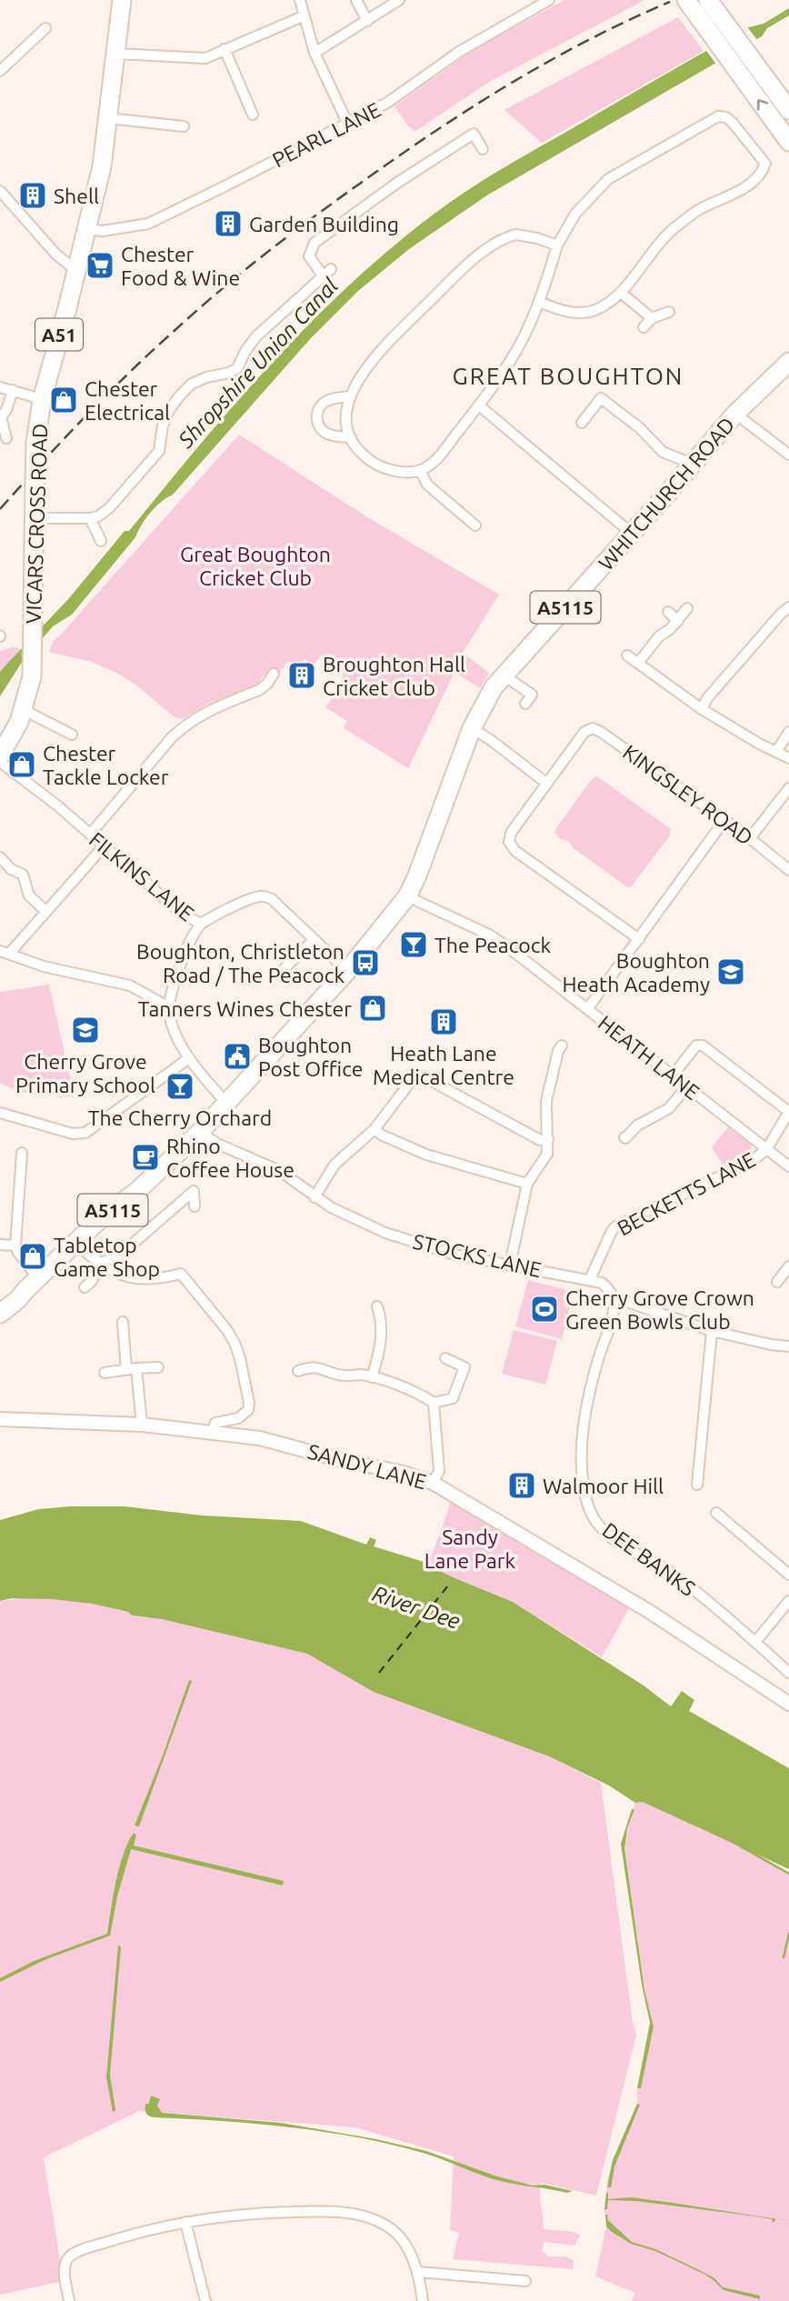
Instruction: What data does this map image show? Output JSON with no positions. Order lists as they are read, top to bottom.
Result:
{
  "streets": {
    "highway": [
      "A51",
      "WHITCHURCH ROAD",
      "VICARS CROSS ROAD",
      "A5115"
    ],
    "main road": ["SANDY LANE"],
    "street": [
      "PEARL LANE",
      "KINGSLEY ROAD",
      "FILKINS LANE",
      "HEATH LANE",
      "BECKETTS LANE",
      "STOCKS LANE",
      "DEE BANKS"
    ]
  },
  "crossings": [
    ["PEARL LANE", "VICARS CROSS ROAD"],
    ["A51", "VICARS CROSS ROAD"],
    ["WHITCHURCH ROAD", "A5115"],
    ["WHITCHURCH ROAD", "HEATH LANE"],
    ["A5115", "FILKINS LANE"],
    ["A5115", "HEATH LANE"],
    ["A5115", "STOCKS LANE"],
    ["HEATH LANE", "BECKETTS LANE"],
    ["BECKETTS LANE", "STOCKS LANE"]
  ],
  "districts": ["GREAT BOUGHTON"],
  "water": ["Shropshire Union Canal", "River Dee"],
  "parks": ["Great Boughton Cricket Club", "Sandy Lane Park"],
  "places": {
    "building": [
      "Shell",
      "Garden Building",
      "Broughton Hall Cricket Club",
      "Heath Lane Medical Centre",
      "Walmoor Hill"
    ],
    "supermarket": ["Chester Food & Wine"],
    "shop": [
      "Chester Electrical",
      "Chester Tackle Locker",
      "Tanners Wines Chester",
      "Tabletop Game Shop"
    ],
    "bar": ["The Peacock", "The Cherry Orchard"],
    "bus stop": ["Boughton, Christleton Road / The Peacock"],
    "school or university": ["Boughton Heath Academy", "Cherry Grove Primary School"],
    "public building": ["Boughton Post Office"],
    "cafe": ["Rhino Coffee House"],
    "sports": ["Cherry Grove Crown Green Bowls Club"]
  }
}
